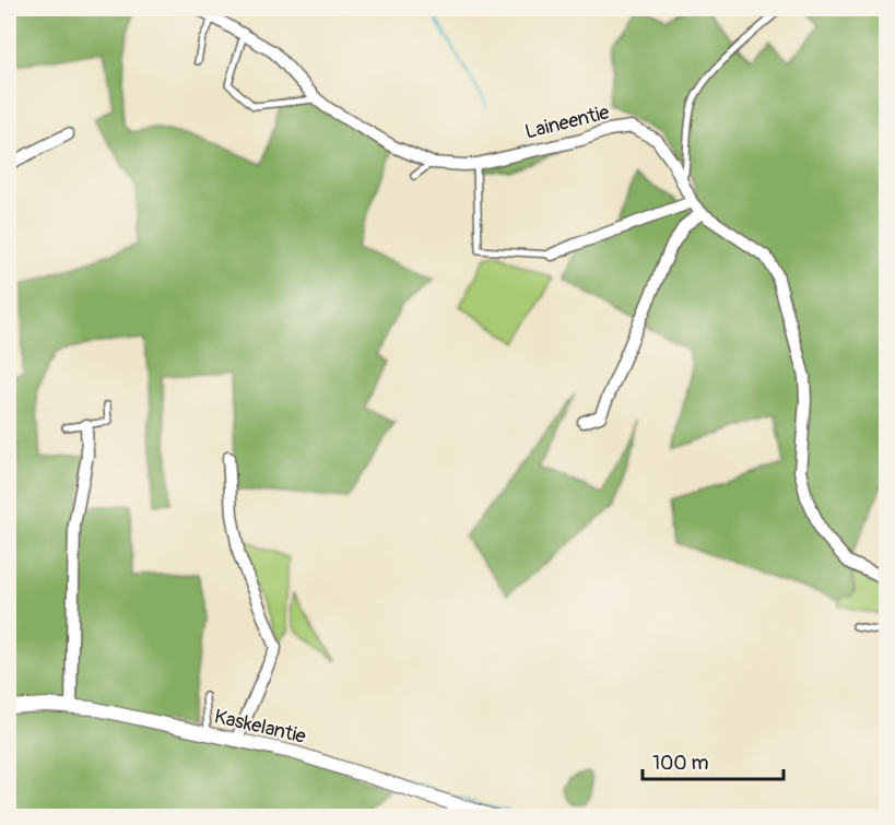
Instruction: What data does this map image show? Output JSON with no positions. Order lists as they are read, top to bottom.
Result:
{
  "streets": {
    "street": ["Laineentie", "Kaskelantie"]
  },
  "scale_bar": "100 m"
}
